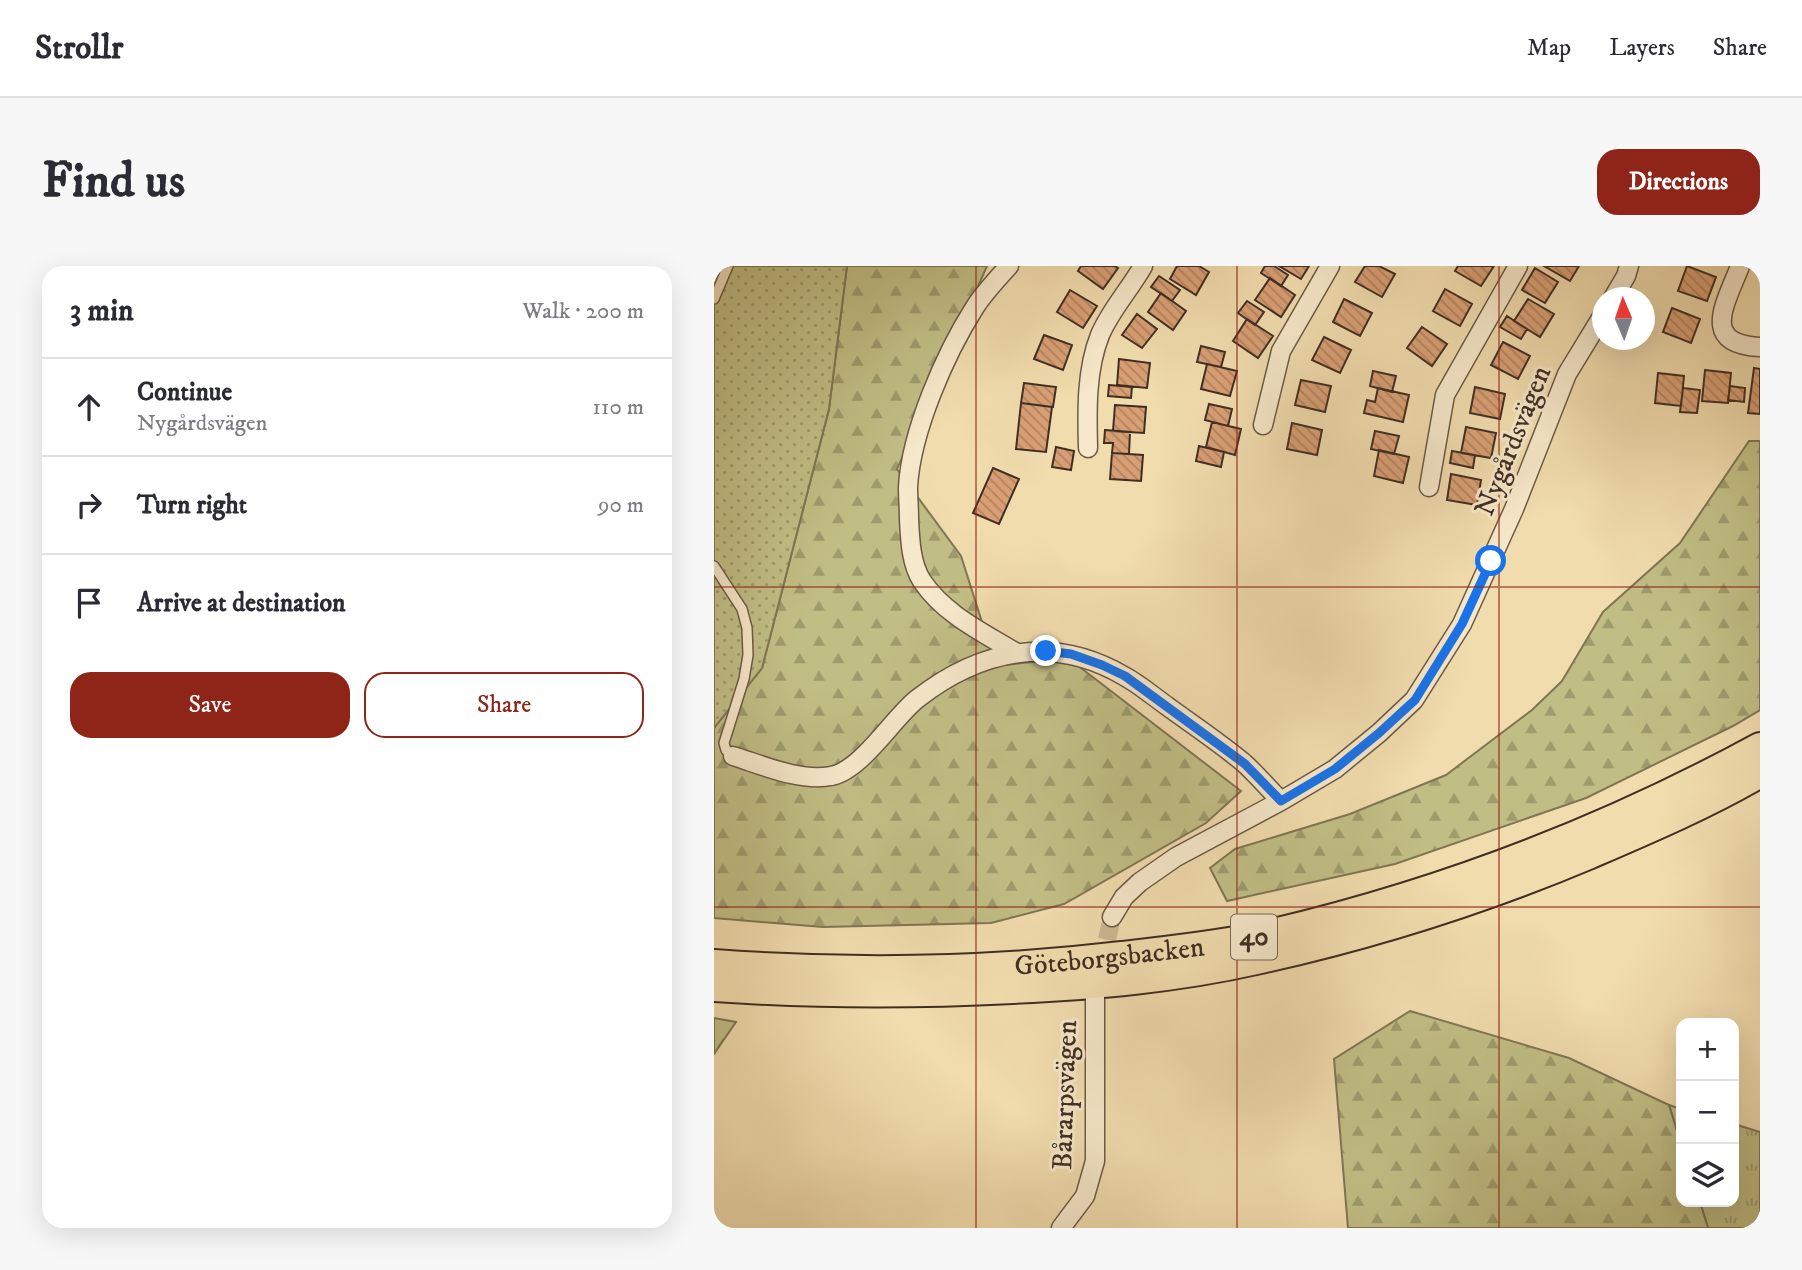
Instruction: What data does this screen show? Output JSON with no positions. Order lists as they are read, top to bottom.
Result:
{
  "streets": {
    "highway": ["40", "Göteborgsbacken"],
    "street": ["Nygårdsvägen", "Bårarpsvägen"]
  },
  "north": "top",
  "page": {
    "header": "Strollr",
    "nav": ["Map", "Layers", "Share"],
    "buttons": [
      "Directions",
      ["Save", "Share"]
    ],
    "title": "Find us",
    "heading": ["3 min", "Walk · 200 m"],
    "list": [
      ["Continue", "Nygårdsvägen", "110 m"],
      ["Turn right", "90 m"],
      "Arrive at destination"
    ],
    "map_buttons": ["+", "−"]
  }
}
